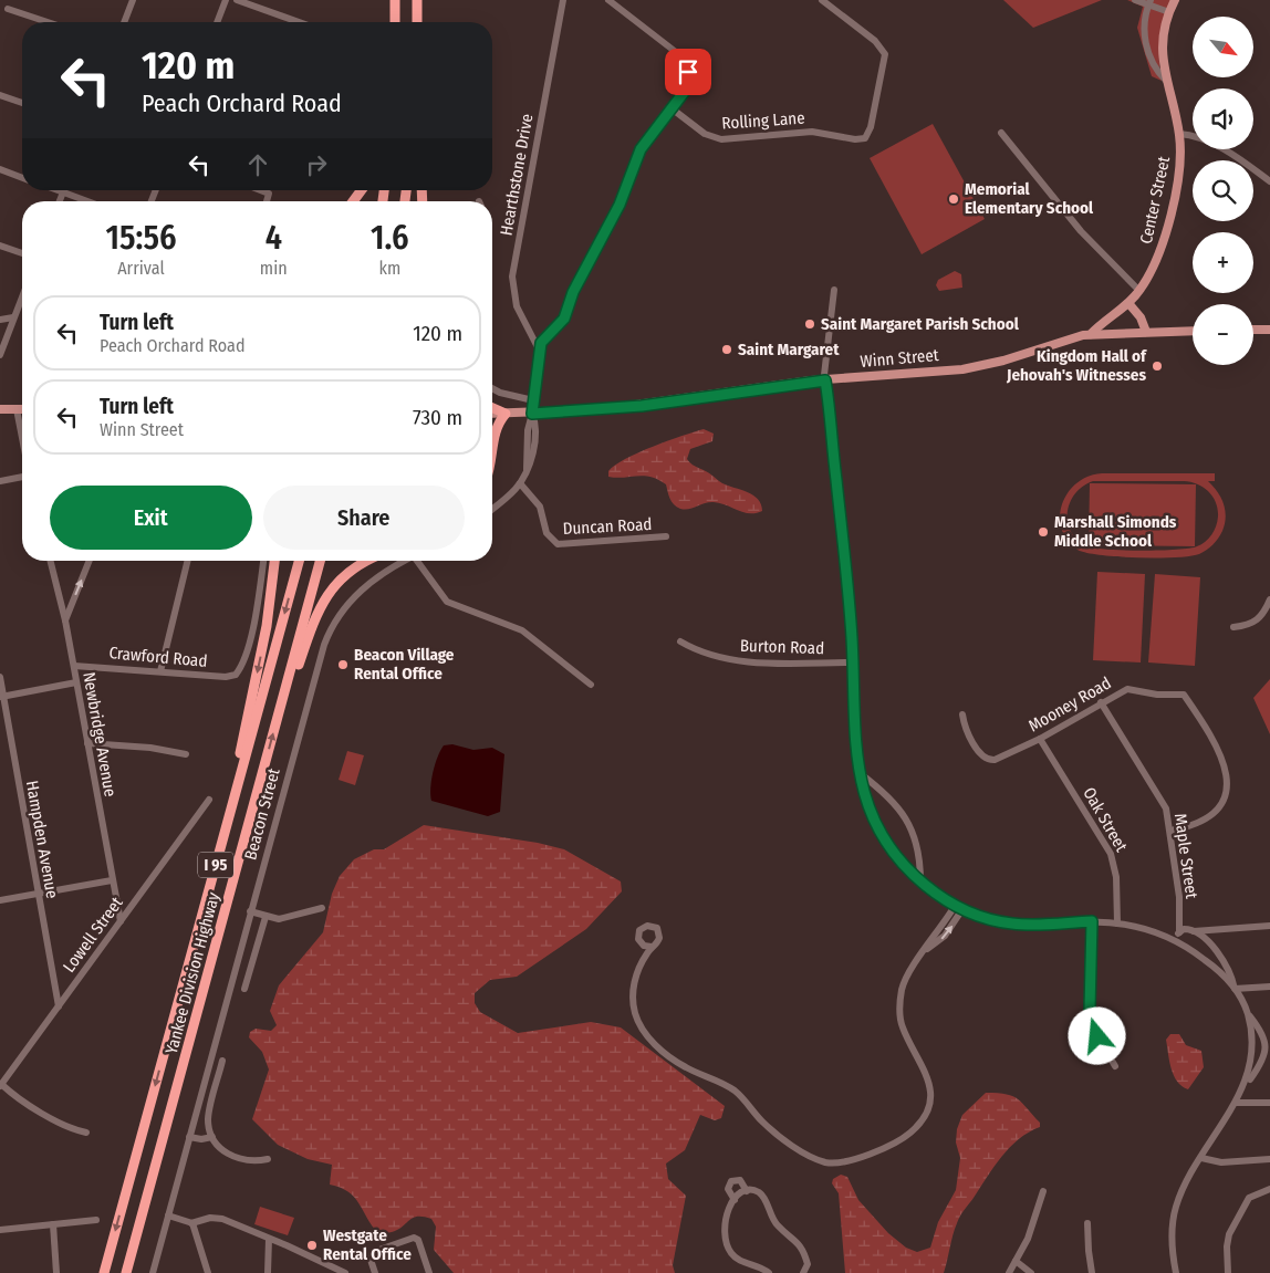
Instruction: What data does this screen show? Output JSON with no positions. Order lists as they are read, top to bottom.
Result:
{
  "streets": {
    "highway": ["I 95", "Yankee Division Highway"],
    "main road": ["Center Street", "Winn Street"],
    "street": [
      "Rolling Lane",
      "Hearthstone Drive",
      "Duncan Road",
      "Burton Road",
      "Crawford Road",
      "Mooney Road",
      "Newbridge Avenue",
      "Beacon Street",
      "Oak Street",
      "Hampden Avenue",
      "Maple Street",
      "Lowell Street"
    ]
  },
  "crossings": [
    ["Center Street", "Winn Street"],
    ["Crawford Road", "Newbridge Avenue"],
    ["Mooney Road", "Oak Street"],
    ["Mooney Road", "Maple Street"],
    ["Newbridge Avenue", "Lowell Street"],
    ["Hampden Avenue", "Lowell Street"]
  ],
  "places": [
    "Memorial Elementary School",
    "Saint Margaret Parish School",
    "Saint Margaret",
    "Kingdom Hall of Jehovah's Witnesses",
    "Marshall Simonds Middle School",
    "Beacon Village Rental Office",
    "Westgate Rental Office"
  ],
  "north": "bottom right",
  "page": {
    "map_buttons": ["+", "−"],
    "turn": ["120 m", "Peach Orchard Road"],
    "eta": [
      "15:56",
      "Arrival",
      "4",
      "min",
      "1.6",
      "km"
    ],
    "list": [
      {
        "name": "Turn left",
        "note": "Peach Orchard Road",
        "value": "120 m"
      },
      {
        "name": "Turn left",
        "note": "Winn Street",
        "value": "730 m"
      }
    ],
    "buttons": ["Exit", "Share"]
  }
}
